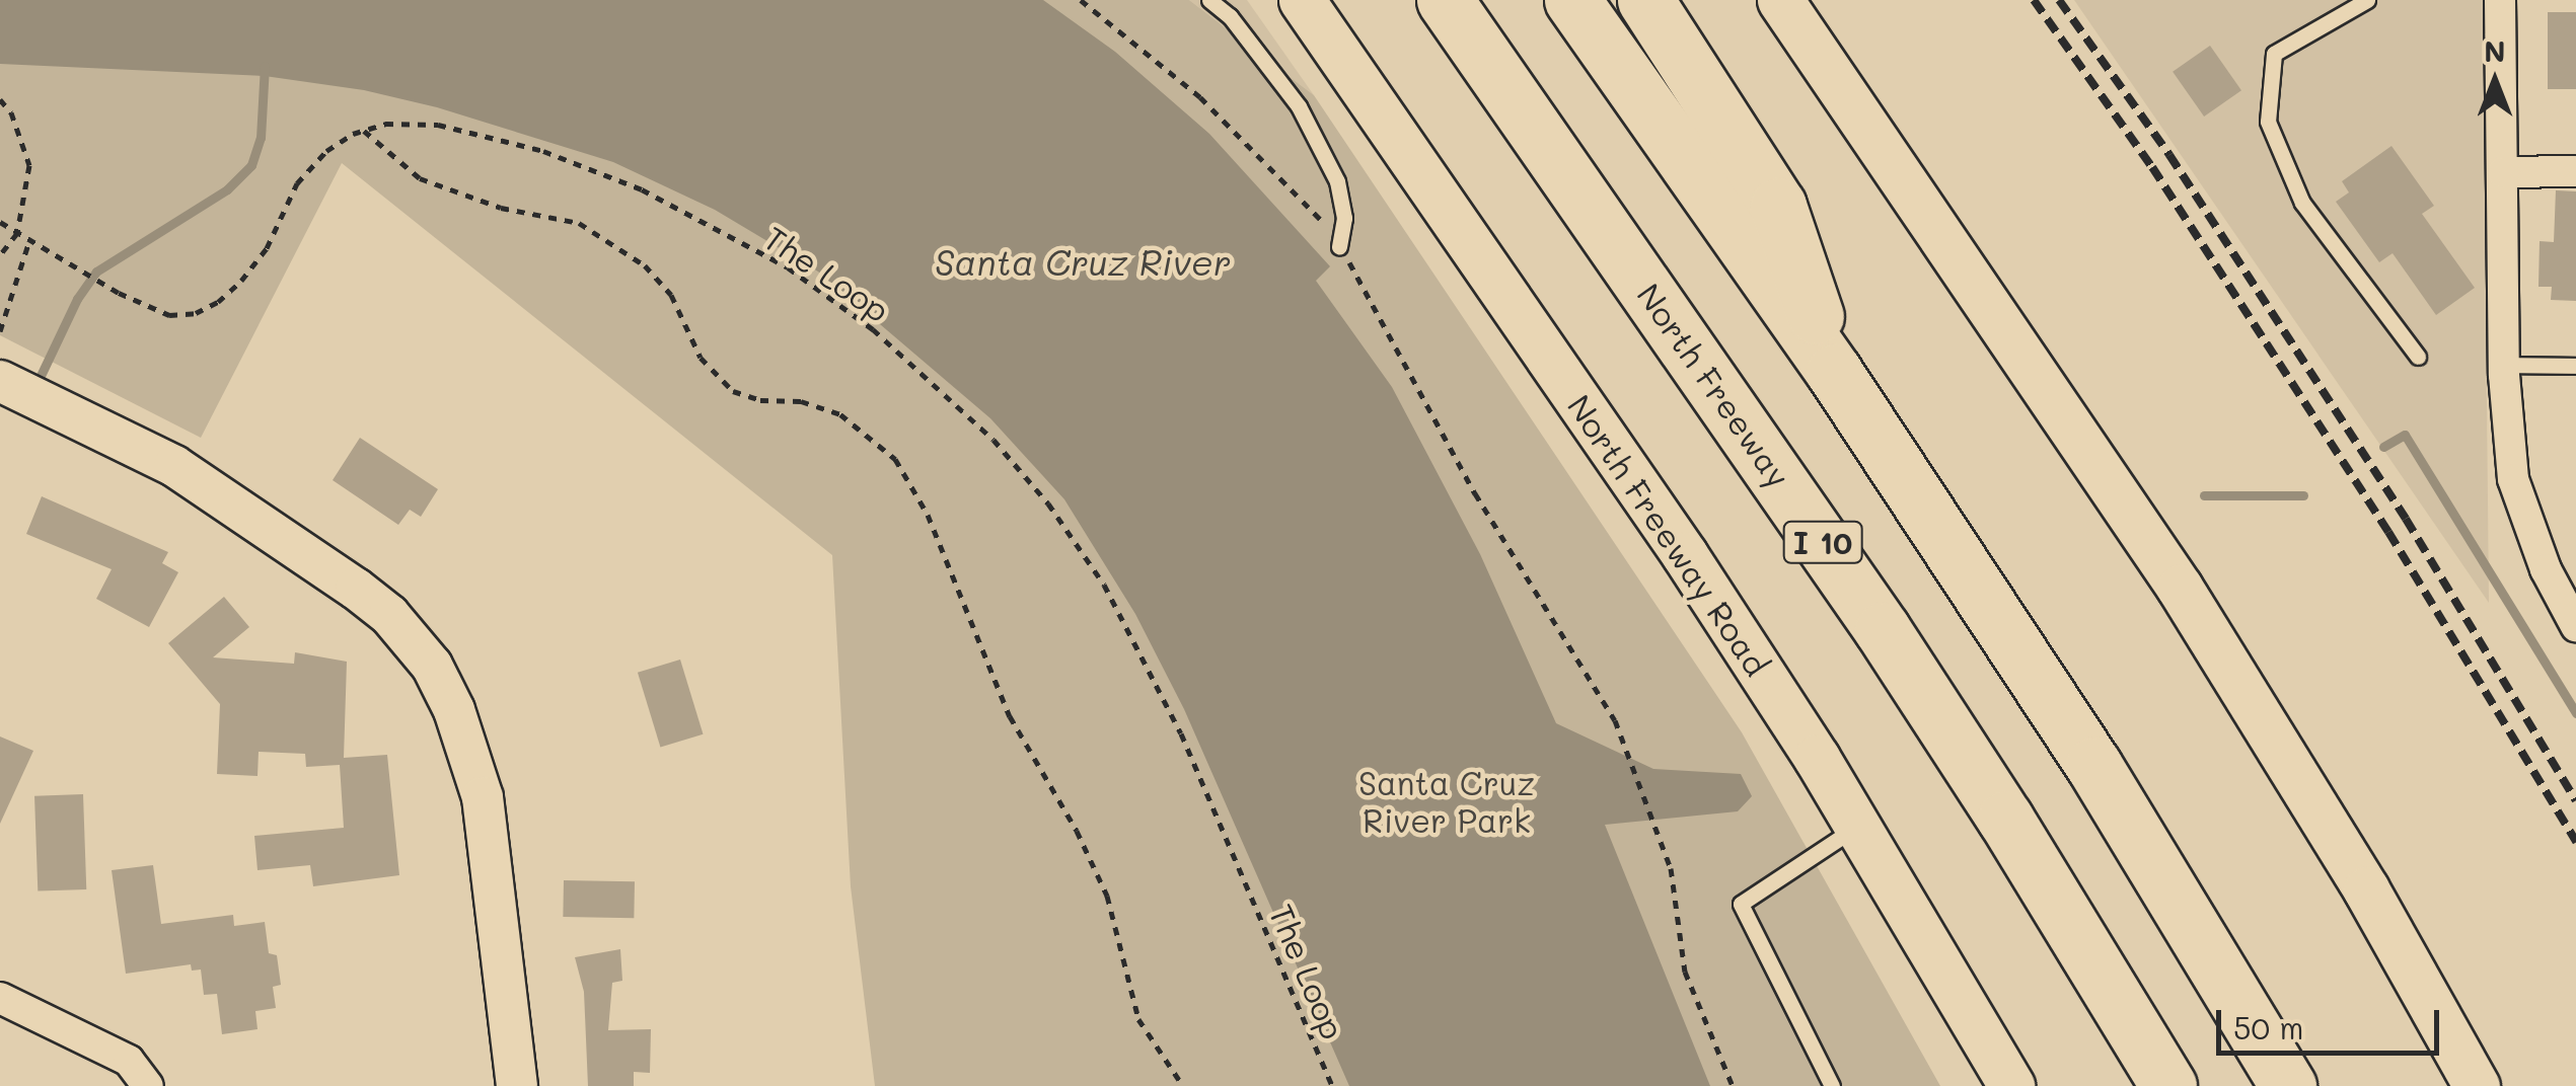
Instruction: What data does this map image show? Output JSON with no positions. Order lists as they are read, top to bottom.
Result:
{
  "streets": {
    "highway": ["North Freeway", "I 10"],
    "main road": ["North Freeway Road"],
    "path": ["The Loop"]
  },
  "water": ["Santa Cruz River"],
  "parks": ["Santa Cruz River Park"],
  "scale_bar": "50 m",
  "north": "top"
}
